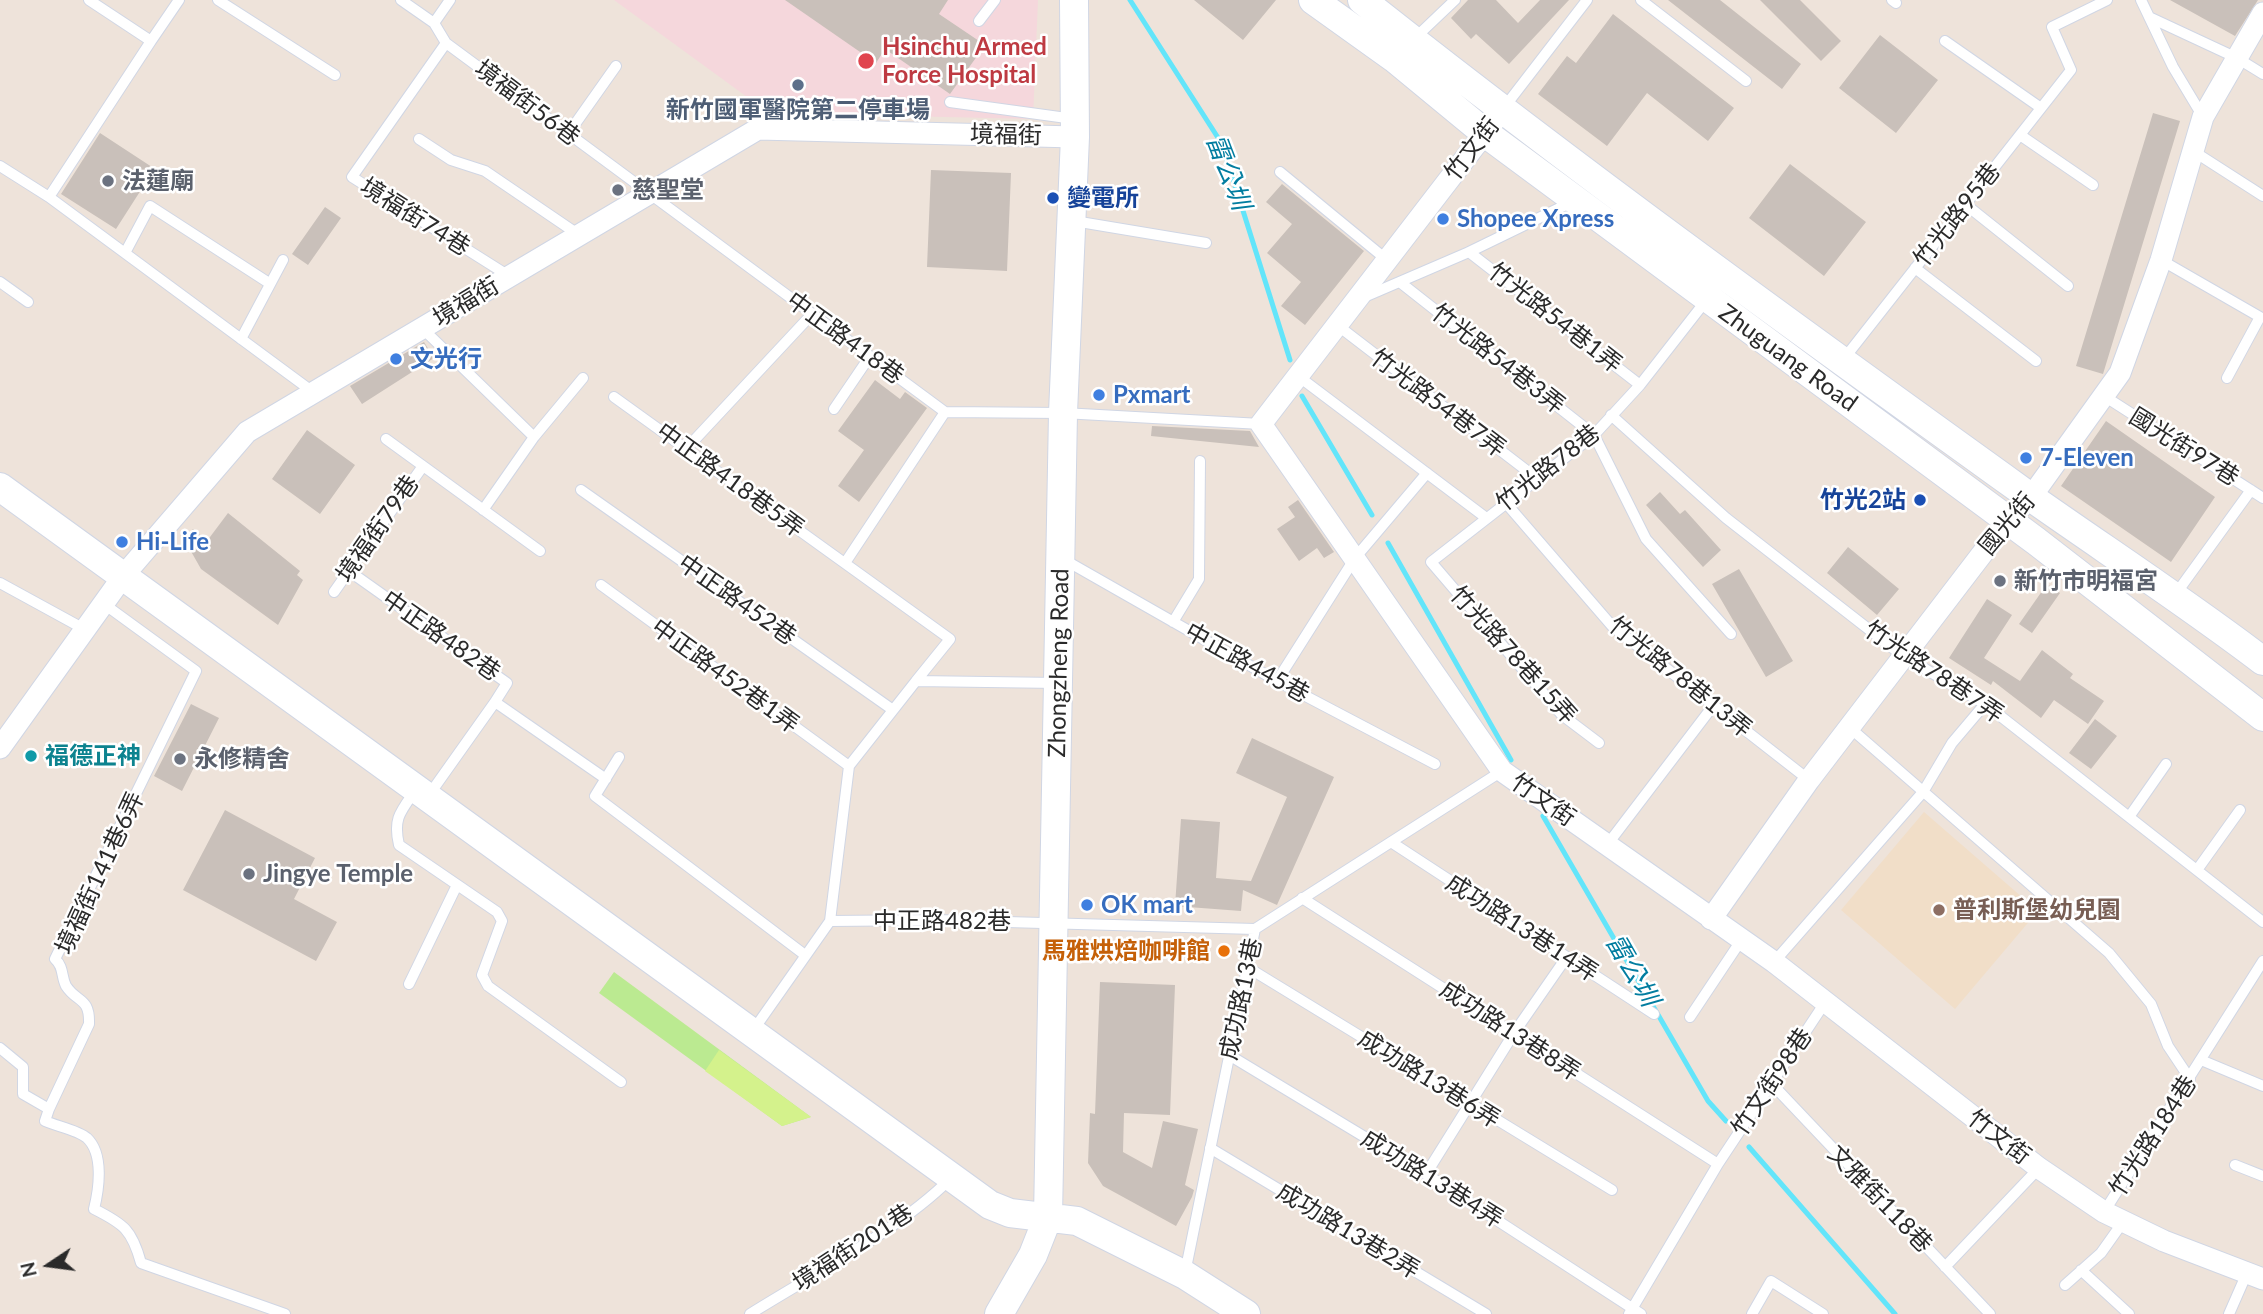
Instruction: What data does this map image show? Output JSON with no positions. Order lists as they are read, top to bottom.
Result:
{
  "streets": {
    "street": [
      "境福街",
      "竹文街",
      "Zhuguang Road",
      "國光街",
      "Zhongzheng Road"
    ],
    "lane": [
      "境福街56巷",
      "竹光路95巷",
      "境福街74巷",
      "竹光路54巷1弄",
      "中正路418巷",
      "竹光路54巷3弄",
      "竹光路54巷7弄",
      "國光街97巷",
      "竹光路78巷",
      "中正路418巷5弄",
      "境福街79巷",
      "中正路452巷",
      "中正路482巷",
      "竹光路78巷15弄",
      "中正路445巷",
      "竹光路78巷7弄",
      "中正路452巷1弄",
      "竹光路78巷13弄",
      "境福街141巷6弄",
      "成功路13巷14弄",
      "成功路13巷",
      "成功路13巷8弄",
      "成功路13巷6弄",
      "竹文街98巷",
      "竹光路184巷",
      "成功路13巷4弄",
      "文雅街118巷",
      "成功路13巷2弄",
      "境福街201巷"
    ]
  },
  "crossings": [
    ["境福街56巷", "境福街"],
    ["境福街56巷", "境福街74巷"],
    ["境福街56巷", "中正路418巷"],
    ["境福街", "境福街74巷"],
    ["境福街", "中正路418巷"],
    ["境福街", "Zhongzheng Road"],
    ["境福街", "境福街141巷6弄"],
    ["竹文街", "Zhuguang Road"],
    ["竹文街", "竹光路54巷7弄"],
    ["竹文街", "國光街"],
    ["竹文街", "成功路13巷"],
    ["竹文街", "竹文街98巷"],
    ["竹文街", "竹光路184巷"],
    ["竹光路95巷", "Zhuguang Road"],
    ["竹光路54巷1弄", "竹光路78巷"],
    ["Zhuguang Road", "竹光路78巷"],
    ["Zhuguang Road", "國光街"],
    ["竹光路54巷3弄", "竹光路78巷"],
    ["竹光路54巷7弄", "竹光路78巷"],
    ["國光街97巷", "國光街"],
    ["竹光路78巷", "竹光路78巷15弄"],
    ["竹光路78巷", "竹光路78巷7弄"],
    ["竹光路78巷", "竹光路78巷13弄"],
    ["國光街", "竹光路78巷7弄"],
    ["國光街", "竹光路78巷13弄"],
    ["境福街79巷", "中正路482巷"],
    ["中正路482巷", "Zhongzheng Road"],
    ["中正路482巷", "成功路13巷"],
    ["Zhongzheng Road", "中正路445巷"],
    ["成功路13巷14弄", "成功路13巷"],
    ["成功路13巷", "成功路13巷8弄"],
    ["成功路13巷", "成功路13巷6弄"],
    ["成功路13巷", "成功路13巷4弄"],
    ["成功路13巷", "成功路13巷2弄"],
    ["成功路13巷8弄", "竹文街98巷"],
    ["竹文街98巷", "成功路13巷4弄"],
    ["竹文街98巷", "文雅街118巷"]
  ],
  "water": ["雷公圳"],
  "places": [
    "Hsinchu Armed Force Hospital",
    "新竹國軍醫院第二停車場",
    "法蓮廟",
    "慈聖堂",
    "變電所",
    "Shopee Xpress",
    "文光行",
    "Pxmart",
    "7-Eleven",
    "竹光2站",
    "Hi-Life",
    "新竹市明福宮",
    "福德正神",
    "永修精舍",
    "Jingye Temple",
    "OK mart",
    "普利斯堡幼兒園",
    "馬雅烘焙咖啡館"
  ],
  "north": "left"
}
